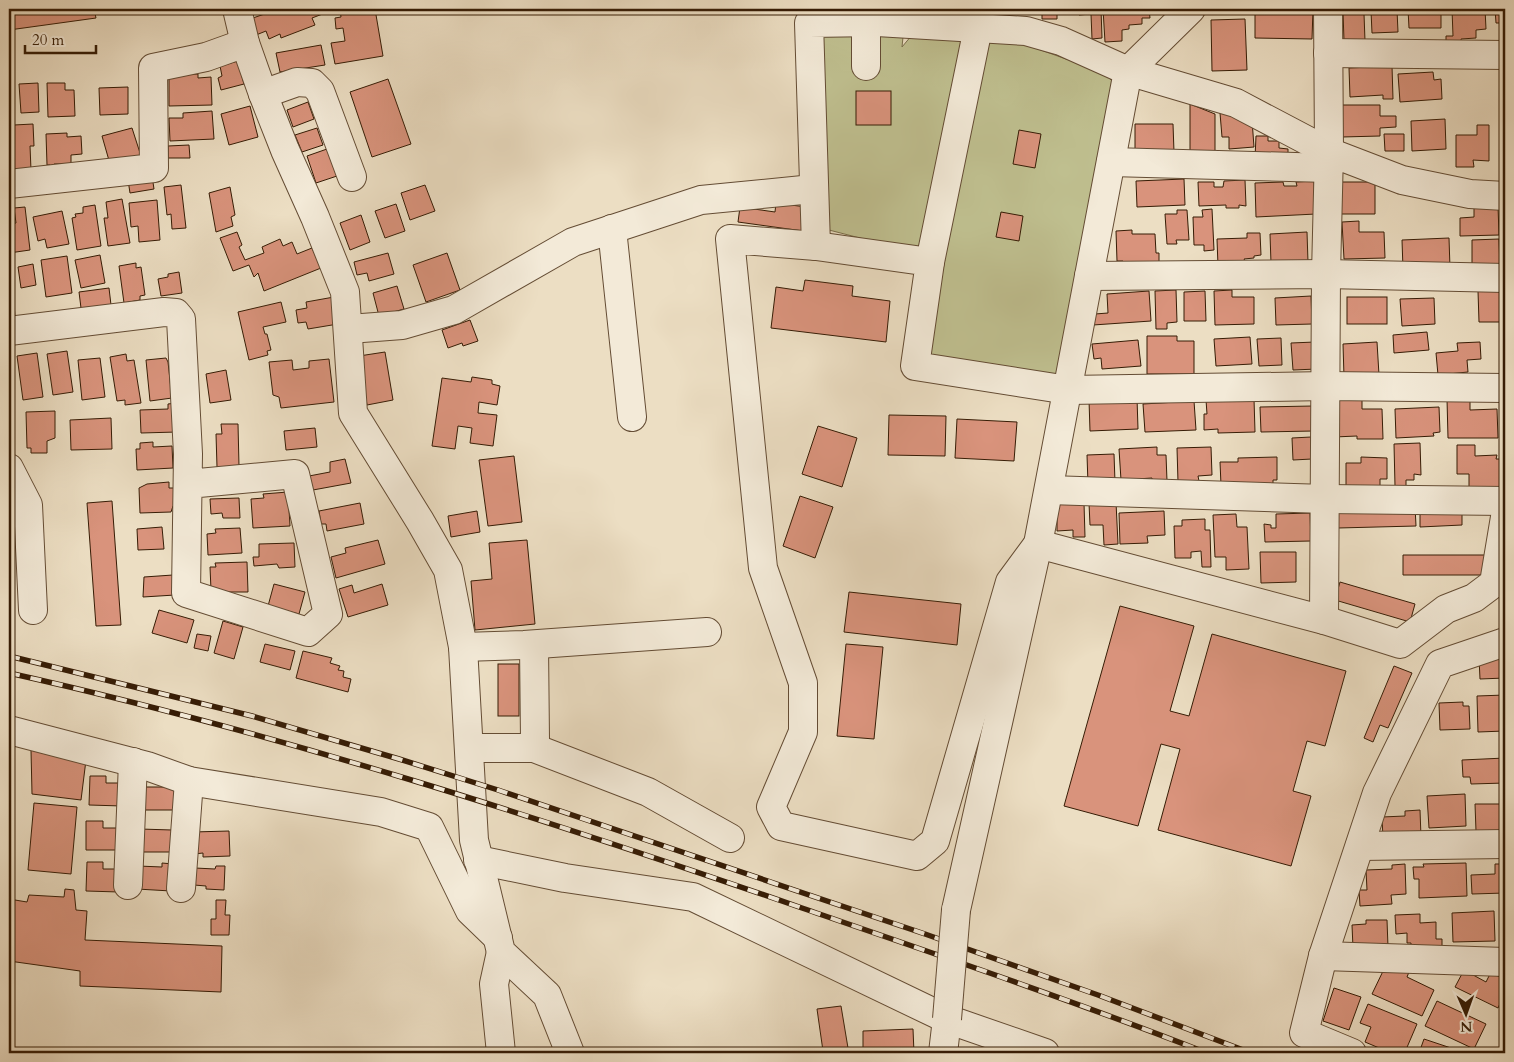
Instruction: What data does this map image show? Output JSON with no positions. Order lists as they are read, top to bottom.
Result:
{
  "scale_bar": "20 m",
  "north": "bottom"
}
